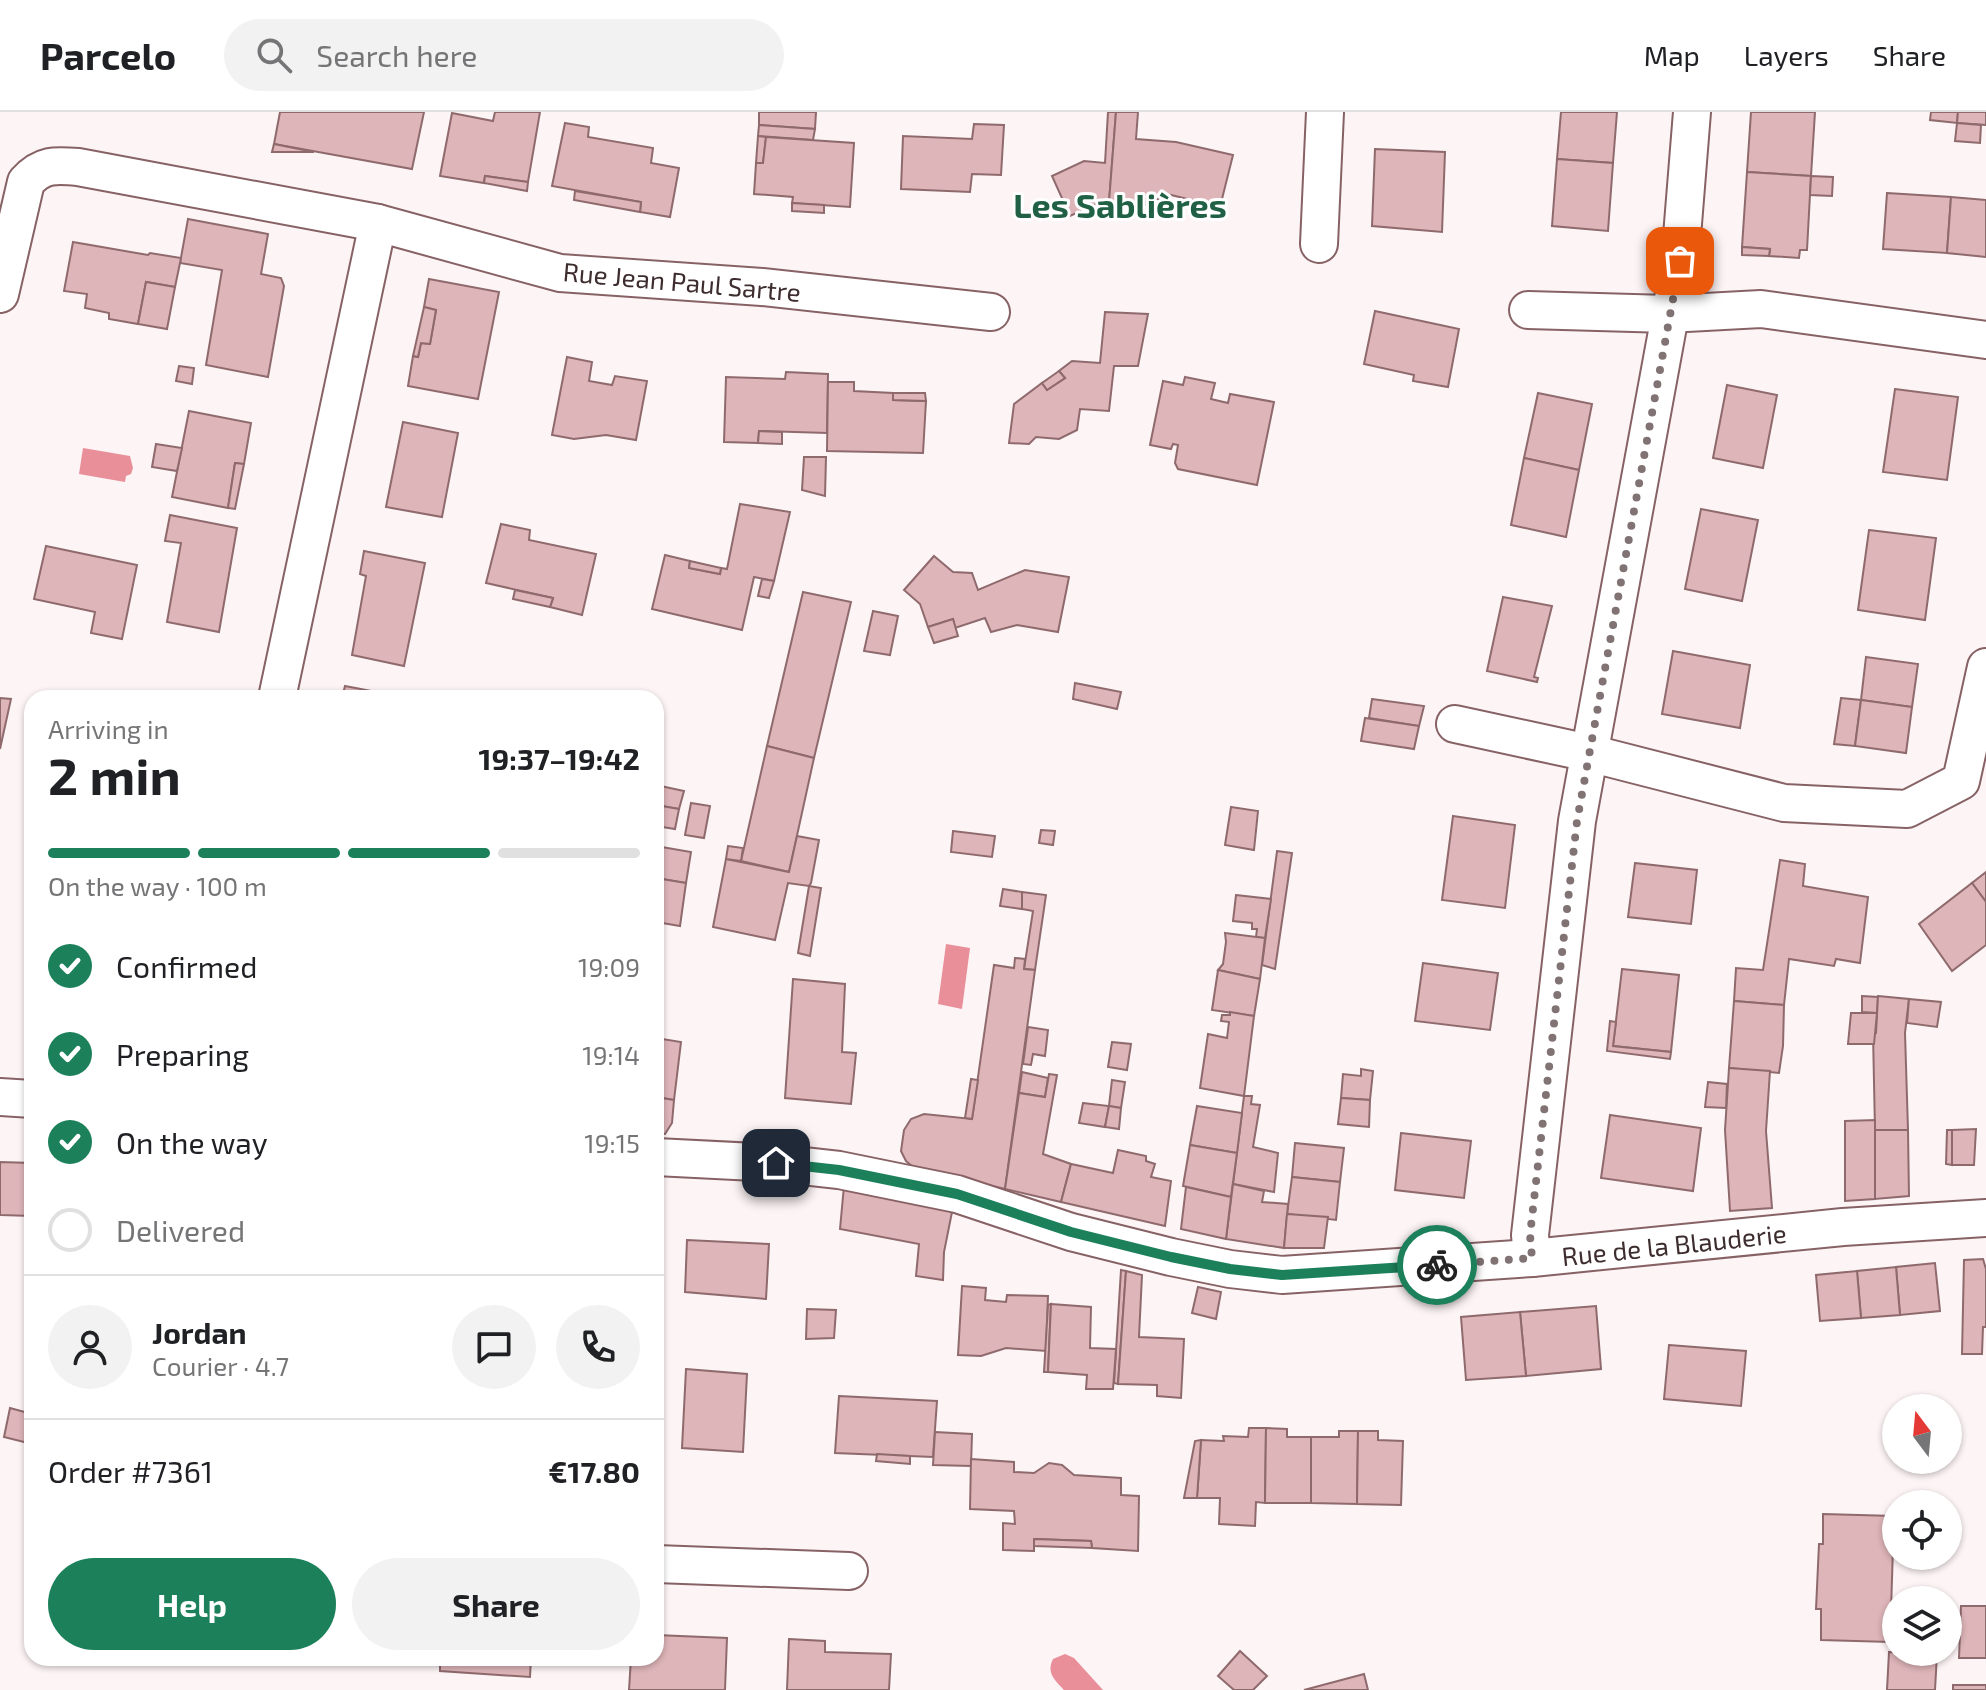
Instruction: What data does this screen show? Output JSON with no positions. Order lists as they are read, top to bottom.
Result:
{
  "streets": {
    "street": ["Rue Jean Paul Sartre", "Rue de la Blauderie"]
  },
  "districts": ["Les Sablières"],
  "north": "top",
  "page": {
    "header": "Parcelo",
    "search": "Search here",
    "nav": ["Map", "Layers", "Share"],
    "heading": ["2 min", "Arriving in", "19:37–19:42"],
    "panel": [
      "Jordan",
      "Courier · 4.7",
      "Order #7361",
      "€17.80"
    ],
    "bar": "On the way · 100 m",
    "list": [
      ["Confirmed", "19:09"],
      ["Preparing", "19:14"],
      ["On the way", "19:15"],
      "Delivered"
    ],
    "buttons": ["Help", "Share"]
  }
}
